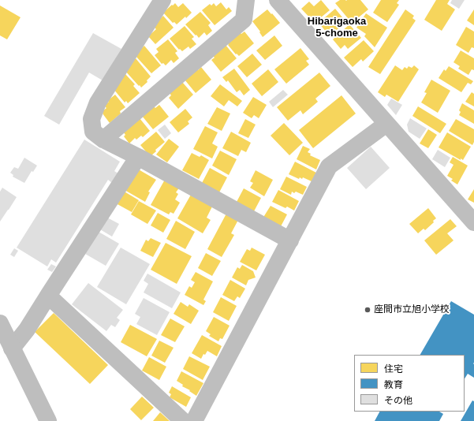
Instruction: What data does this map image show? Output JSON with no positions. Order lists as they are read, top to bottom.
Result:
{
  "districts": ["Hibarigaoka 5-chome"],
  "places": ["座間市立旭小学校"],
  "legend": ["住宅", "教育", "その他"]
}
